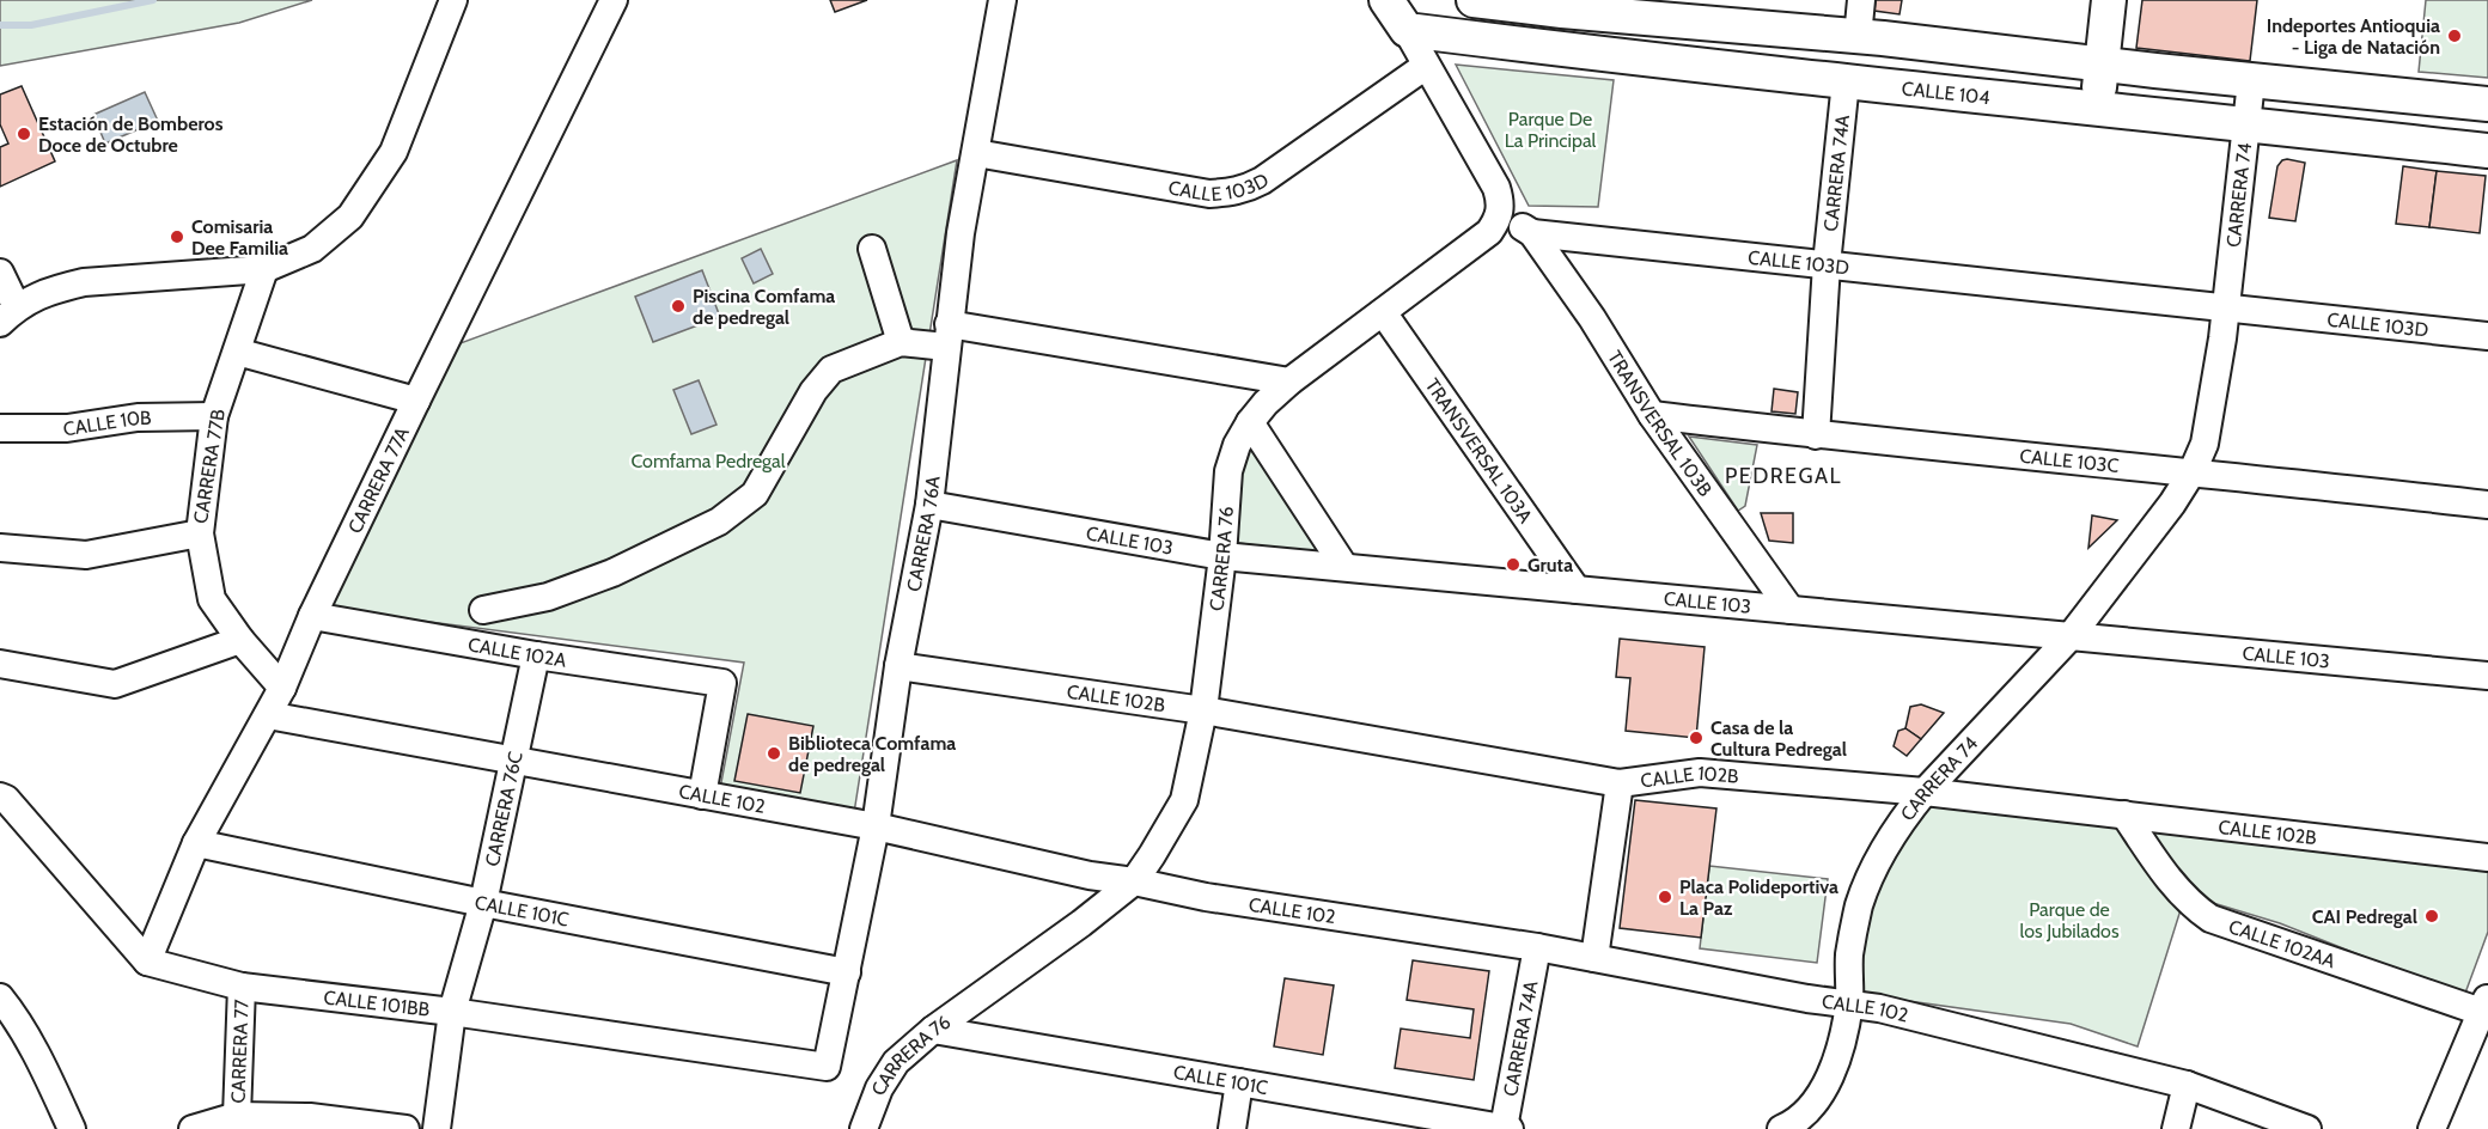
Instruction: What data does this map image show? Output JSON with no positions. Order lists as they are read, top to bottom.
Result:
{
  "streets": {
    "main road": ["CALLE 104"],
    "street": [
      "CARRERA 74A",
      "CALLE 103D",
      "CARRERA 74",
      "CALLE 10B",
      "TRANSVERSAL 103B",
      "TRANSVERSAL 103A",
      "CALLE 103C",
      "CARRERA 77B",
      "CARRERA 77A",
      "CARRERA 76A",
      "CALLE 103",
      "CARRERA 76",
      "CALLE 102A",
      "CALLE 102B",
      "CALLE 102",
      "CARRERA 76C",
      "CALLE 101C",
      "CALLE 102AA",
      "CALLE 101BB",
      "CARRERA 77"
    ]
  },
  "crossings": [
    ["CALLE 104", "CARRERA 74A"],
    ["CALLE 104", "CARRERA 74"],
    ["CARRERA 74A", "CALLE 103D"],
    ["CARRERA 74A", "CALLE 103C"],
    ["CARRERA 74A", "CALLE 102"],
    ["CARRERA 74A", "CALLE 101C"],
    ["CALLE 103D", "CARRERA 74"],
    ["CALLE 103D", "TRANSVERSAL 103B"],
    ["CALLE 103D", "CARRERA 76A"],
    ["CARRERA 74", "CALLE 103C"],
    ["CARRERA 74", "CALLE 103"],
    ["CARRERA 74", "CALLE 102B"],
    ["CARRERA 74", "CALLE 102"],
    ["CALLE 10B", "CARRERA 77B"],
    ["TRANSVERSAL 103B", "CALLE 103C"],
    ["TRANSVERSAL 103B", "CALLE 103"],
    ["TRANSVERSAL 103A", "CALLE 103"],
    ["TRANSVERSAL 103A", "CARRERA 76"],
    ["CARRERA 77B", "CARRERA 77A"],
    ["CARRERA 77A", "CALLE 102A"],
    ["CARRERA 77A", "CALLE 102"],
    ["CARRERA 77A", "CALLE 101C"],
    ["CARRERA 77A", "CALLE 101BB"],
    ["CARRERA 76A", "CALLE 103"],
    ["CARRERA 76A", "CALLE 102B"],
    ["CARRERA 76A", "CALLE 102"],
    ["CARRERA 76A", "CALLE 101C"],
    ["CARRERA 76A", "CALLE 101BB"],
    ["CALLE 103", "CARRERA 76"],
    ["CARRERA 76", "CALLE 102B"],
    ["CARRERA 76", "CALLE 102"],
    ["CARRERA 76", "CALLE 101C"],
    ["CALLE 102A", "CALLE 102"],
    ["CALLE 102A", "CARRERA 76C"],
    ["CALLE 102B", "CALLE 102AA"],
    ["CALLE 102", "CARRERA 76C"],
    ["CARRERA 76C", "CALLE 101C"],
    ["CARRERA 76C", "CALLE 101BB"],
    ["CALLE 101BB", "CARRERA 77"]
  ],
  "districts": ["PEDREGAL"],
  "parks": ["Parque De La Principal", "Comfama Pedregal", "Parque de los Jubilados"],
  "places": [
    "Indeportes Antioquia - Liga de Natación",
    "Estación de Bomberos Doce de Octubre",
    "Comisaria Dee Familia",
    "Piscina Comfama de pedregal",
    "Gruta",
    "Casa de la Cultura Pedregal",
    "Biblioteca Comfama de pedregal",
    "Placa Polideportiva La Paz",
    "CAI Pedregal"
  ]
}
